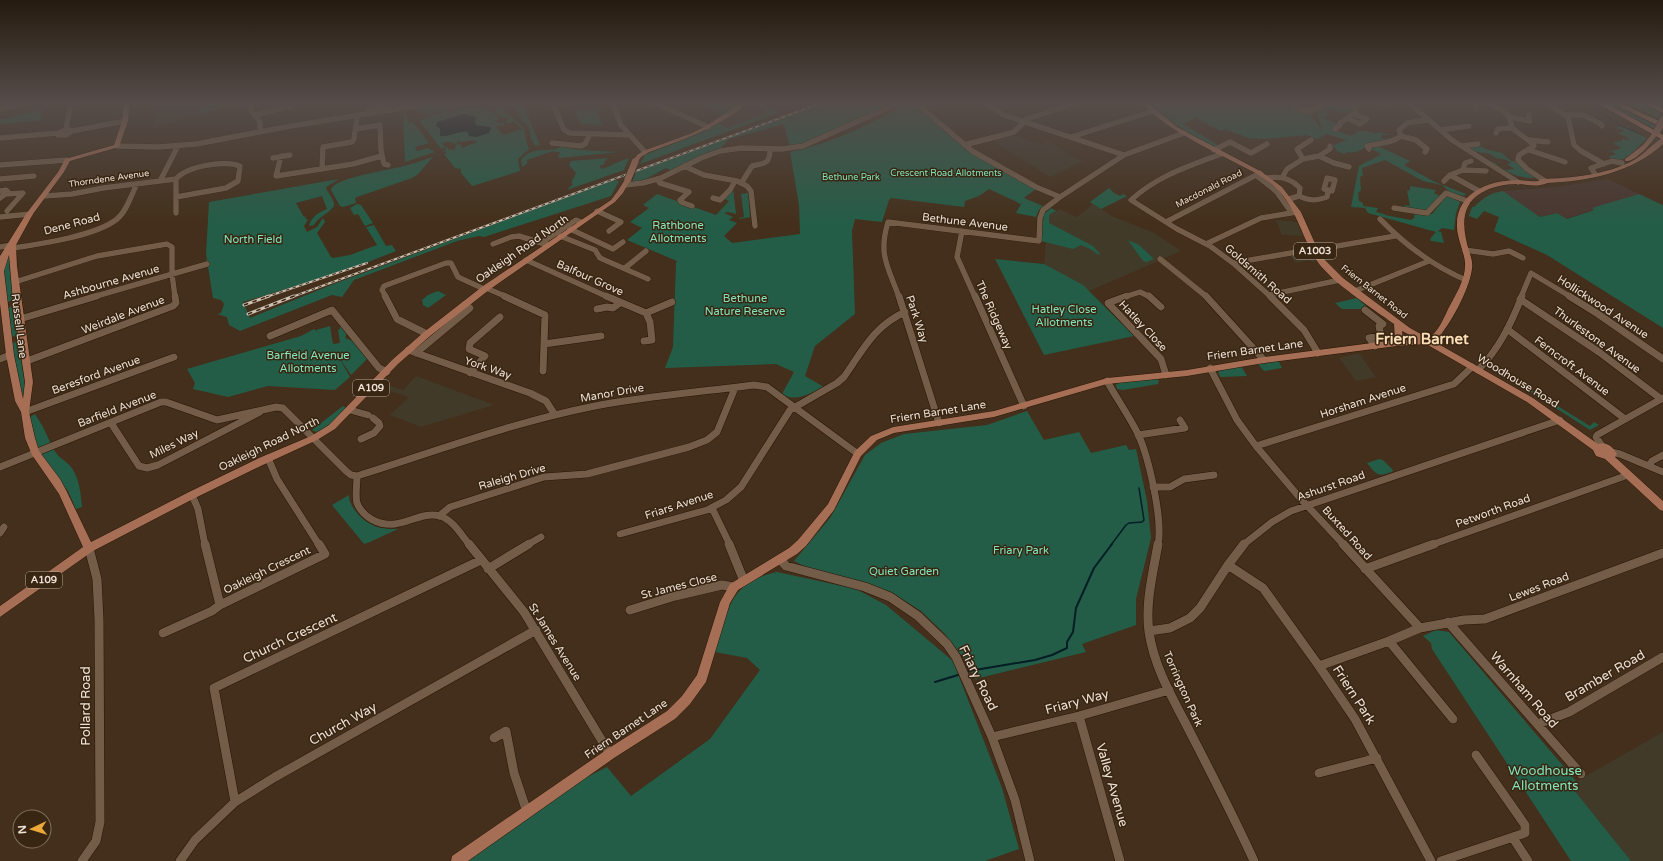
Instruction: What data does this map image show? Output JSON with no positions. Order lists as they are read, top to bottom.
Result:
{
  "streets": {
    "main road": [
      "Oakleigh Road North",
      "A1003",
      "Friern Barnet Road",
      "Russell Lane",
      "Friern Barnet Lane",
      "Woodhouse Road",
      "A109"
    ],
    "street": [
      "Thorndene Avenue",
      "Macdonald Road",
      "Bethune Avenue",
      "Dene Road",
      "Goldsmith Road",
      "Balfour Grove",
      "Ashbourne Avenue",
      "Hollickwood Avenue",
      "Weirdale Avenue",
      "The Ridgeway",
      "Park Way",
      "Hatley Close",
      "Thurlestone Avenue",
      "Ferncroft Avenue",
      "York Way",
      "Beresford Avenue",
      "Manor Drive",
      "Horsham Avenue",
      "Barfield Avenue",
      "Miles Way",
      "Raleigh Drive",
      "Ashurst Road",
      "Friars Avenue",
      "Petworth Road",
      "Buxted Road",
      "Oakleigh Crescent",
      "St James Close",
      "Lewes Road",
      "Church Crescent",
      "St James Avenue",
      "Bramber Road",
      "Friary Road",
      "Torrington Park",
      "Warnham Road",
      "Friern Park",
      "Friary Way",
      "Pollard Road",
      "Church Way",
      "Valley Avenue"
    ]
  },
  "crossings": [
    ["Thorndene Avenue", "Dene Road"],
    ["Thorndene Avenue", "Russell Lane"],
    ["Macdonald Road", "Goldsmith Road"],
    ["Macdonald Road", "Friern Barnet Road"],
    ["Bethune Avenue", "The Ridgeway"],
    ["Bethune Avenue", "Park Way"],
    ["Dene Road", "Russell Lane"],
    ["Oakleigh Road North", "Balfour Grove"],
    ["Oakleigh Road North", "Russell Lane"],
    ["Oakleigh Road North", "York Way"],
    ["Oakleigh Road North", "A109"],
    ["Oakleigh Road North", "Oakleigh Crescent"],
    ["Oakleigh Road North", "Pollard Road"],
    ["Goldsmith Road", "Friern Barnet Road"],
    ["Goldsmith Road", "Friern Barnet Lane"],
    ["Ashbourne Avenue", "Weirdale Avenue"],
    ["Ashbourne Avenue", "Russell Lane"],
    ["Friern Barnet Road", "Friern Barnet Lane"],
    ["Friern Barnet Road", "Woodhouse Road"],
    ["Hollickwood Avenue", "Horsham Avenue"],
    ["Weirdale Avenue", "Russell Lane"],
    ["The Ridgeway", "Friern Barnet Lane"],
    ["Park Way", "Friern Barnet Lane"],
    ["Russell Lane", "Beresford Avenue"],
    ["Russell Lane", "Barfield Avenue"],
    ["Russell Lane", "Pollard Road"],
    ["Hatley Close", "Friern Barnet Lane"],
    ["Thurlestone Avenue", "Horsham Avenue"],
    ["Friern Barnet Lane", "Woodhouse Road"],
    ["Friern Barnet Lane", "Manor Drive"],
    ["Friern Barnet Lane", "Buxted Road"],
    ["Friern Barnet Lane", "St James Close"],
    ["Friern Barnet Lane", "St James Avenue"],
    ["Friern Barnet Lane", "Friary Road"],
    ["Friern Barnet Lane", "Torrington Park"],
    ["Ferncroft Avenue", "Horsham Avenue"],
    ["York Way", "Manor Drive"],
    ["Woodhouse Road", "Horsham Avenue"],
    ["Woodhouse Road", "Ashurst Road"],
    ["Woodhouse Road", "Petworth Road"],
    ["Manor Drive", "Raleigh Drive"],
    ["Manor Drive", "Friars Avenue"],
    ["Horsham Avenue", "Buxted Road"],
    ["Barfield Avenue", "Miles Way"],
    ["Raleigh Drive", "St James Avenue"],
    ["Ashurst Road", "Buxted Road"],
    ["Ashurst Road", "Torrington Park"],
    ["Ashurst Road", "Friern Park"],
    ["Petworth Road", "Buxted Road"],
    ["Buxted Road", "Lewes Road"],
    ["Lewes Road", "Warnham Road"],
    ["Lewes Road", "Friern Park"],
    ["Church Crescent", "St James Avenue"],
    ["Church Crescent", "Church Way"],
    ["St James Avenue", "Church Way"],
    ["Bramber Road", "Warnham Road"],
    ["Friary Road", "Friary Way"],
    ["Torrington Park", "Friary Way"],
    ["Friary Way", "Valley Avenue"]
  ],
  "districts": ["Friern Barnet"],
  "parks": [
    "Crescent Road Allotments",
    "Bethune Park",
    "Rathbone Allotments",
    "North Field",
    "Bethune Nature Reserve",
    "Hatley Close Allotments",
    "Barfield Avenue Allotments",
    "Friary Park",
    "Quiet Garden",
    "Woodhouse Allotments"
  ],
  "north": "left"
}
